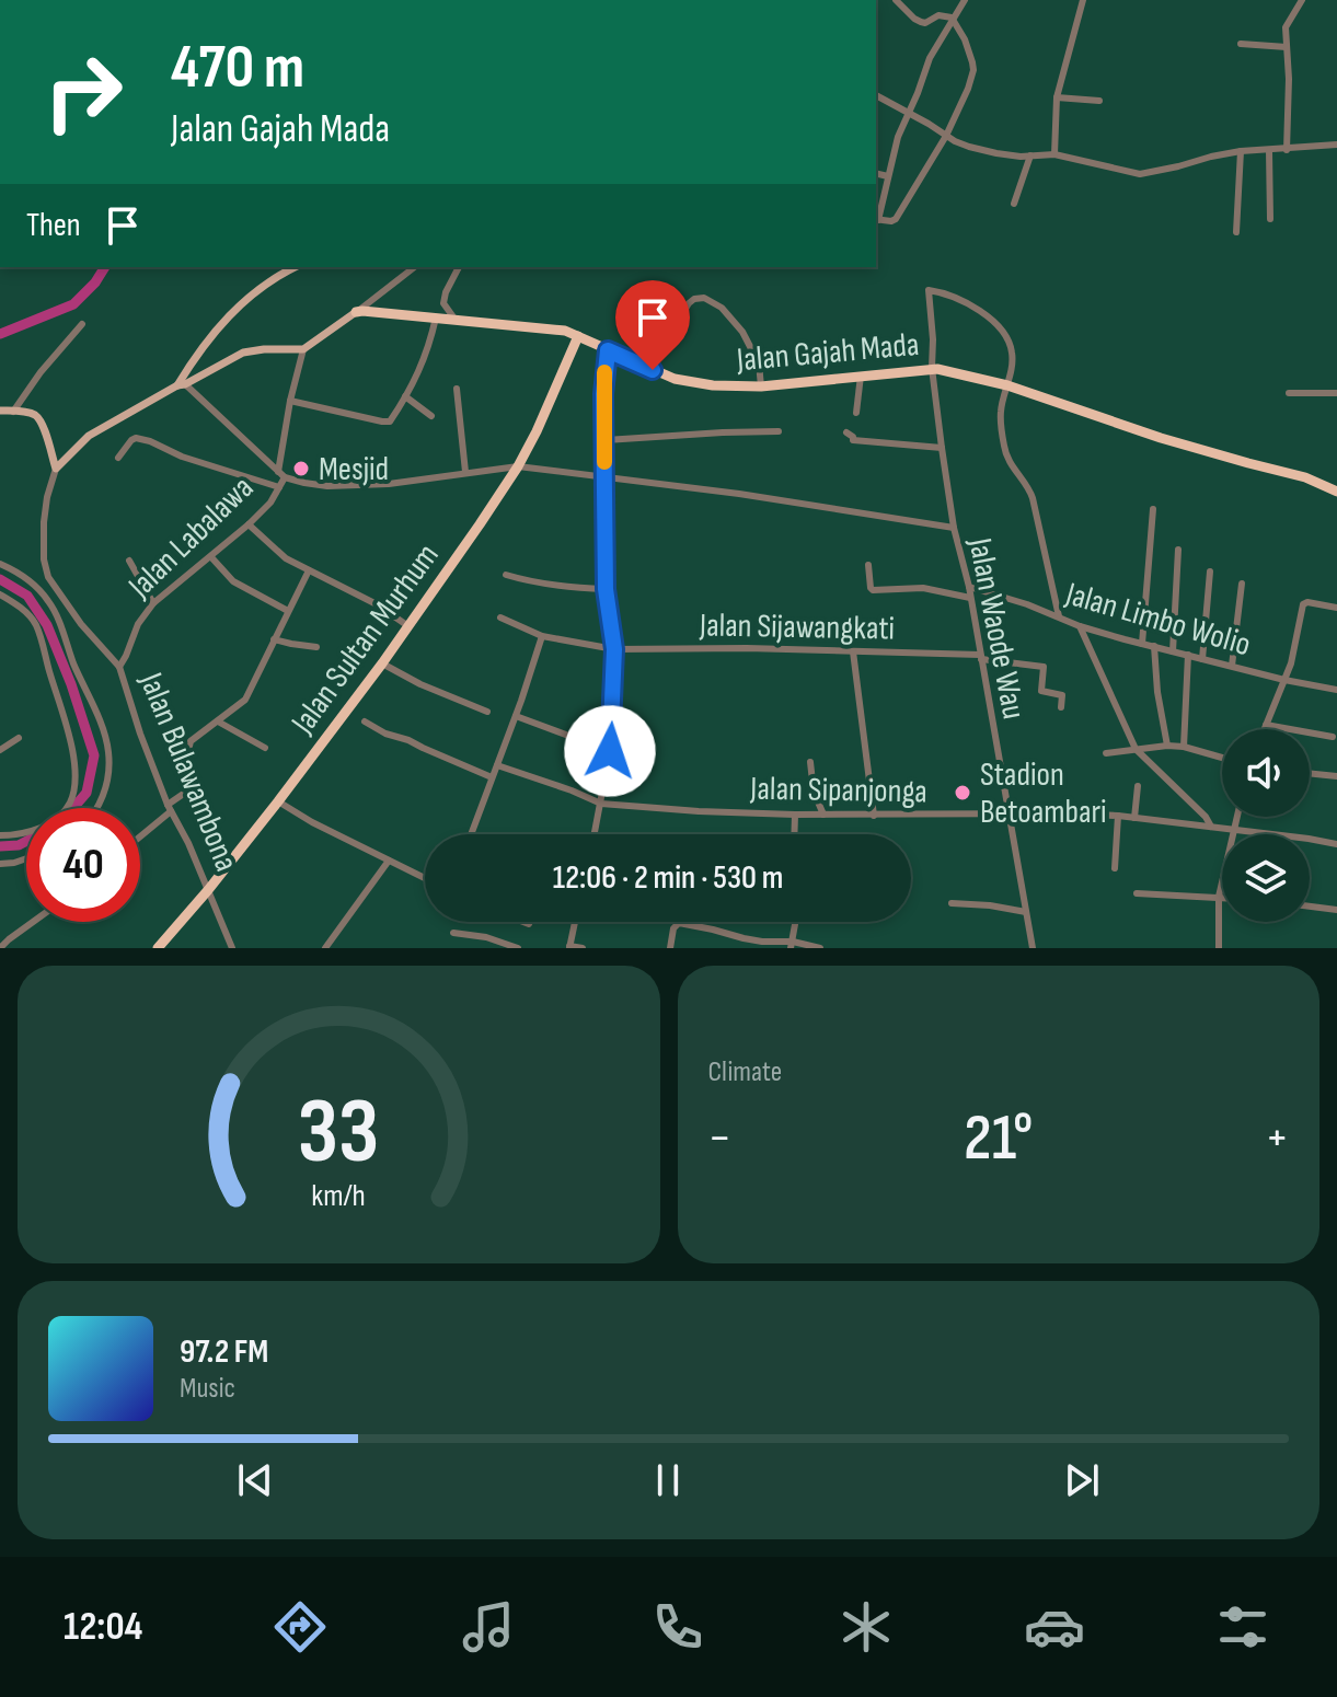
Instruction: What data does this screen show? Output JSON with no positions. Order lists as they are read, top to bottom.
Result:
{
  "streets": {
    "highway": ["Jalan Gajah Mada", "Jalan Sultan Murhum"],
    "street": [
      "Jalan Labalawa",
      "Jalan Limbo Wolio",
      "Jalan Sijawangkati",
      "Jalan Waode Wau",
      "Jalan Bulawambona",
      "Jalan Sipanjonga"
    ]
  },
  "crossings": [
    ["Jalan Gajah Mada", "Jalan Waode Wau"],
    ["Jalan Gajah Mada", "Jalan Sultan Murhum"],
    ["Jalan Labalawa", "Jalan Bulawambona"],
    ["Jalan Limbo Wolio", "Jalan Waode Wau"],
    ["Jalan Sijawangkati", "Jalan Waode Wau"],
    ["Jalan Waode Wau", "Jalan Sipanjonga"],
    ["Jalan Sultan Murhum", "Jalan Bulawambona"]
  ],
  "places": ["Mesjid", "Stadion Betoambari"],
  "page": {
    "turn": ["470 m", "Jalan Gajah Mada"],
    "then": "Then",
    "limit": "40",
    "trip": "12:06 · 2 min · 530 m",
    "tile": "Climate",
    "heat": ["−", "21°", "+"],
    "song": ["97.2 FM", "Music"],
    "tabs": "12:04",
    "gauge": ["33", "km/h"]
  }
}
